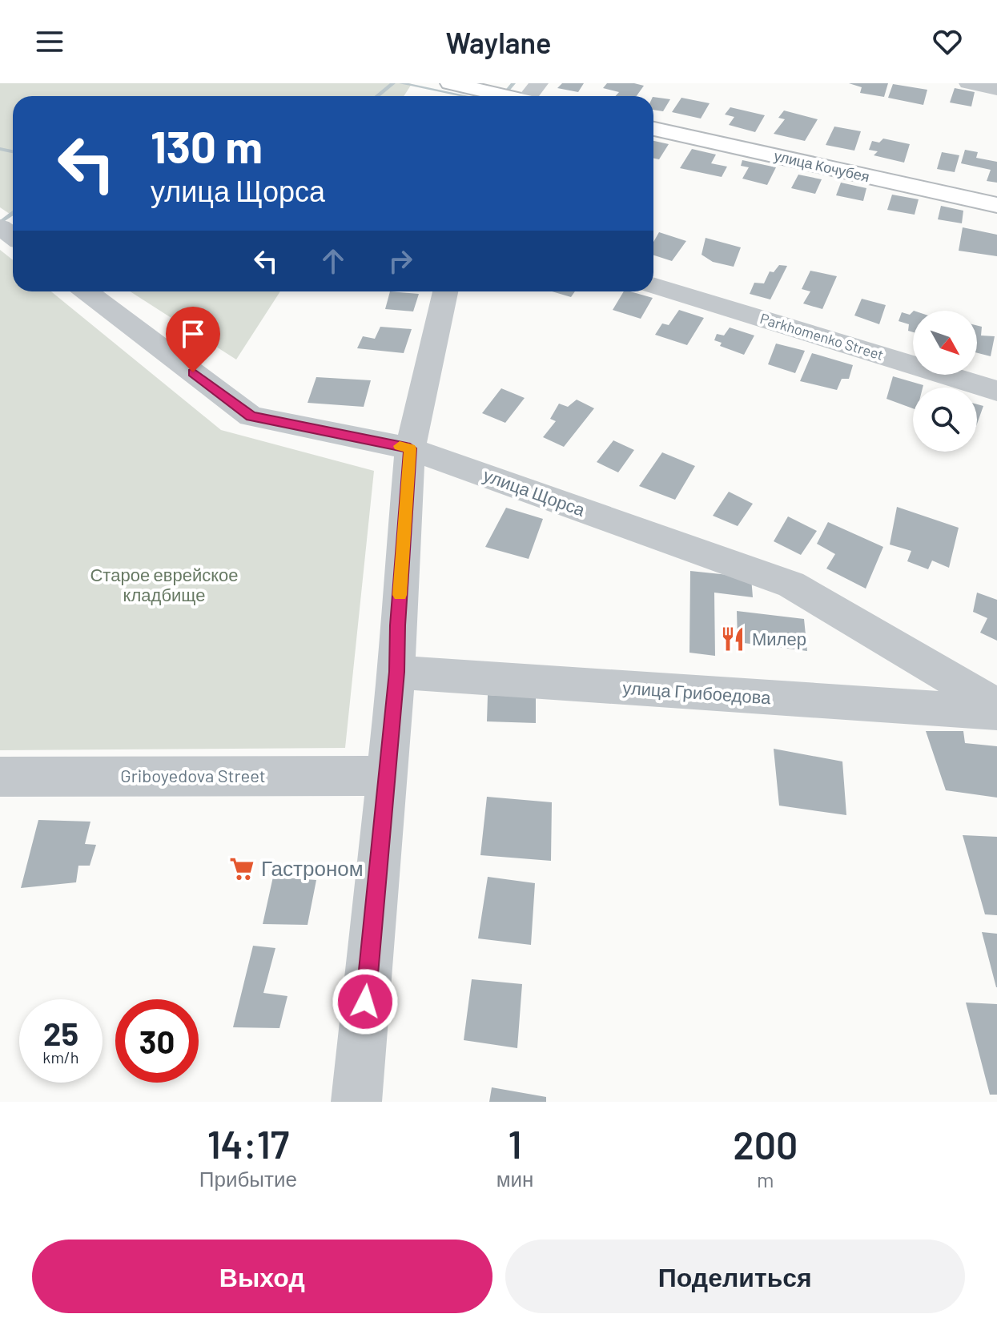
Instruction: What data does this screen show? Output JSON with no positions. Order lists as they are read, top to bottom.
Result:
{
  "streets": {
    "main road": ["улица Кочубея"],
    "street": [
      "Parkhomenko Street",
      "улица Щорса",
      "улица Грибоедова",
      "Griboyedova Street"
    ]
  },
  "parks": ["Старое еврейское кладбище"],
  "places": {
    "restaurant": ["Милер"],
    "supermarket": ["Гастроном"]
  },
  "north": "bottom right",
  "page": {
    "header": "Waylane",
    "turn": ["130 m", "улица Щорса"],
    "speed": "25 km/h",
    "limit": "30",
    "eta": [
      "14:17",
      "Прибытие",
      "1",
      "мин",
      "200",
      "m"
    ],
    "buttons": ["Выход", "Поделиться"]
  }
}
